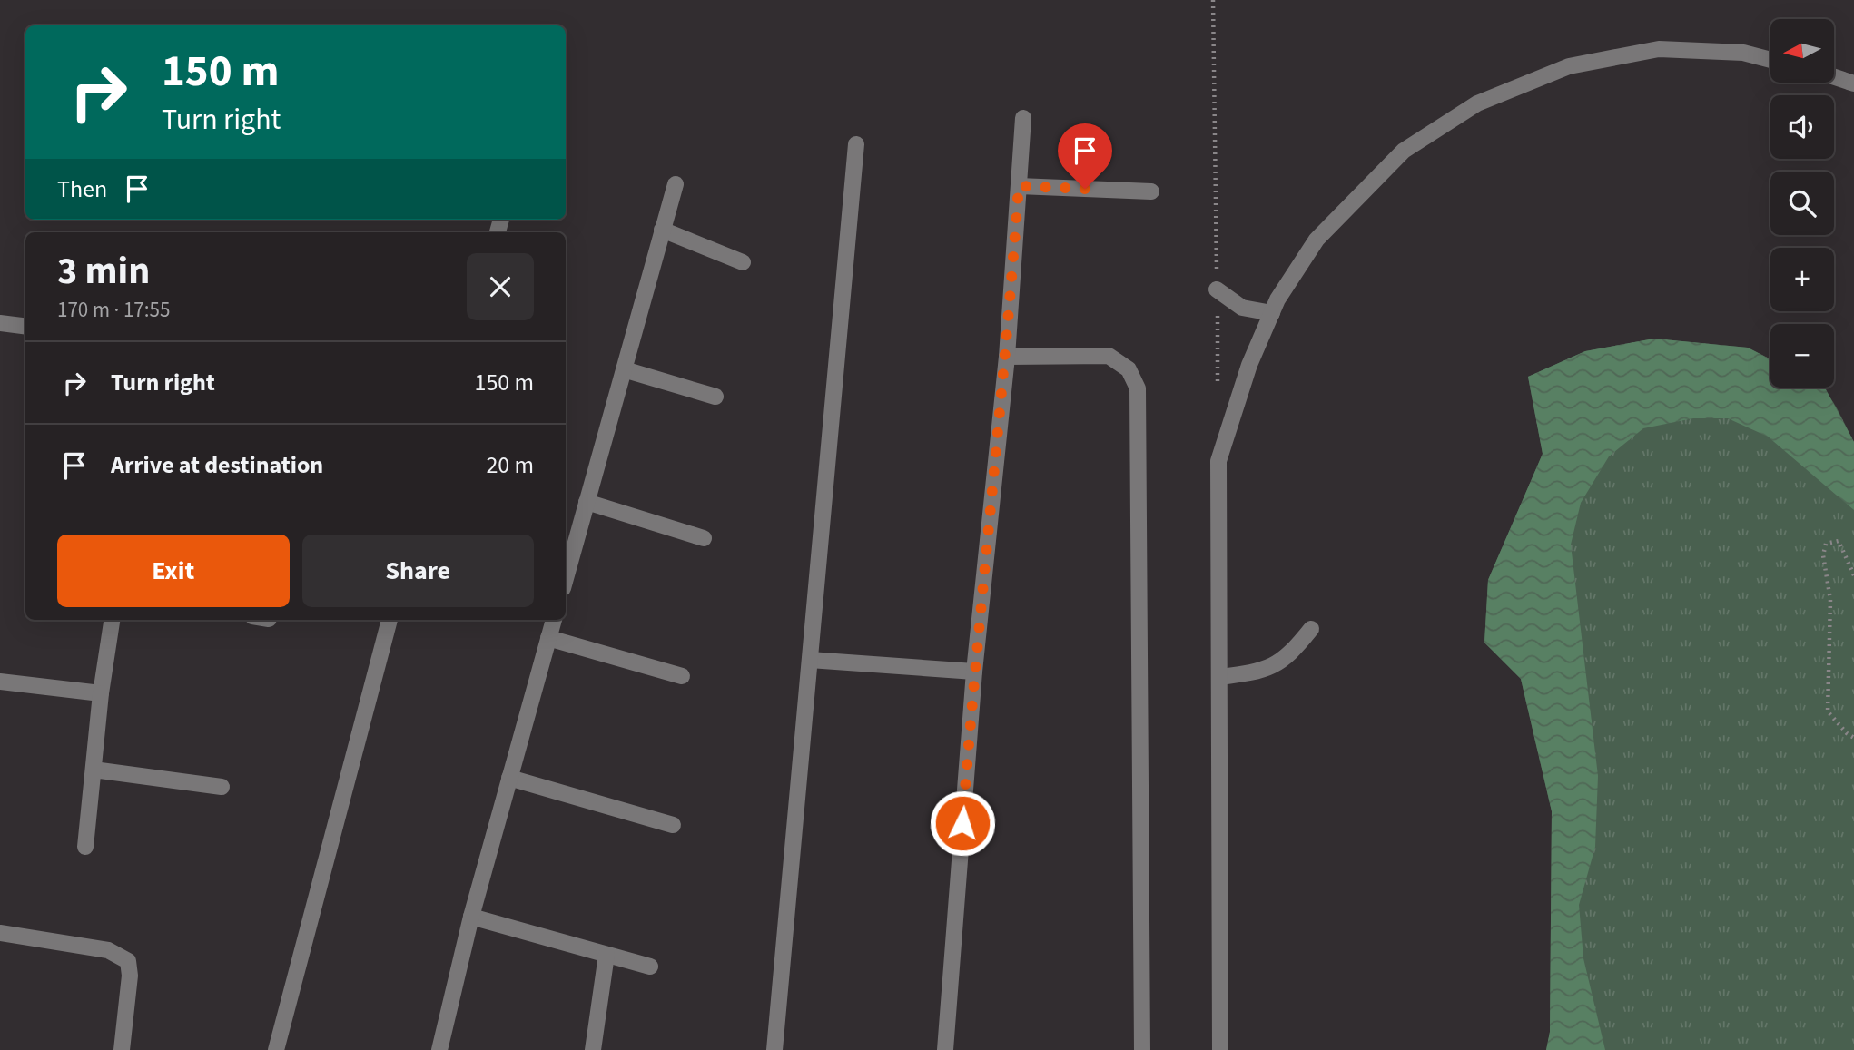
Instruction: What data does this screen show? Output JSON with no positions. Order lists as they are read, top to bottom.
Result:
{
  "north": "left",
  "page": {
    "map_buttons": ["+", "−"],
    "turn": ["150 m", "Turn right"],
    "then": "Then",
    "heading": ["3 min", "170 m · 17:55"],
    "list": [
      {
        "name": "Turn right",
        "value": "150 m"
      },
      {
        "name": "Arrive at destination",
        "value": "20 m"
      }
    ],
    "buttons": ["Exit", "Share"]
  }
}
